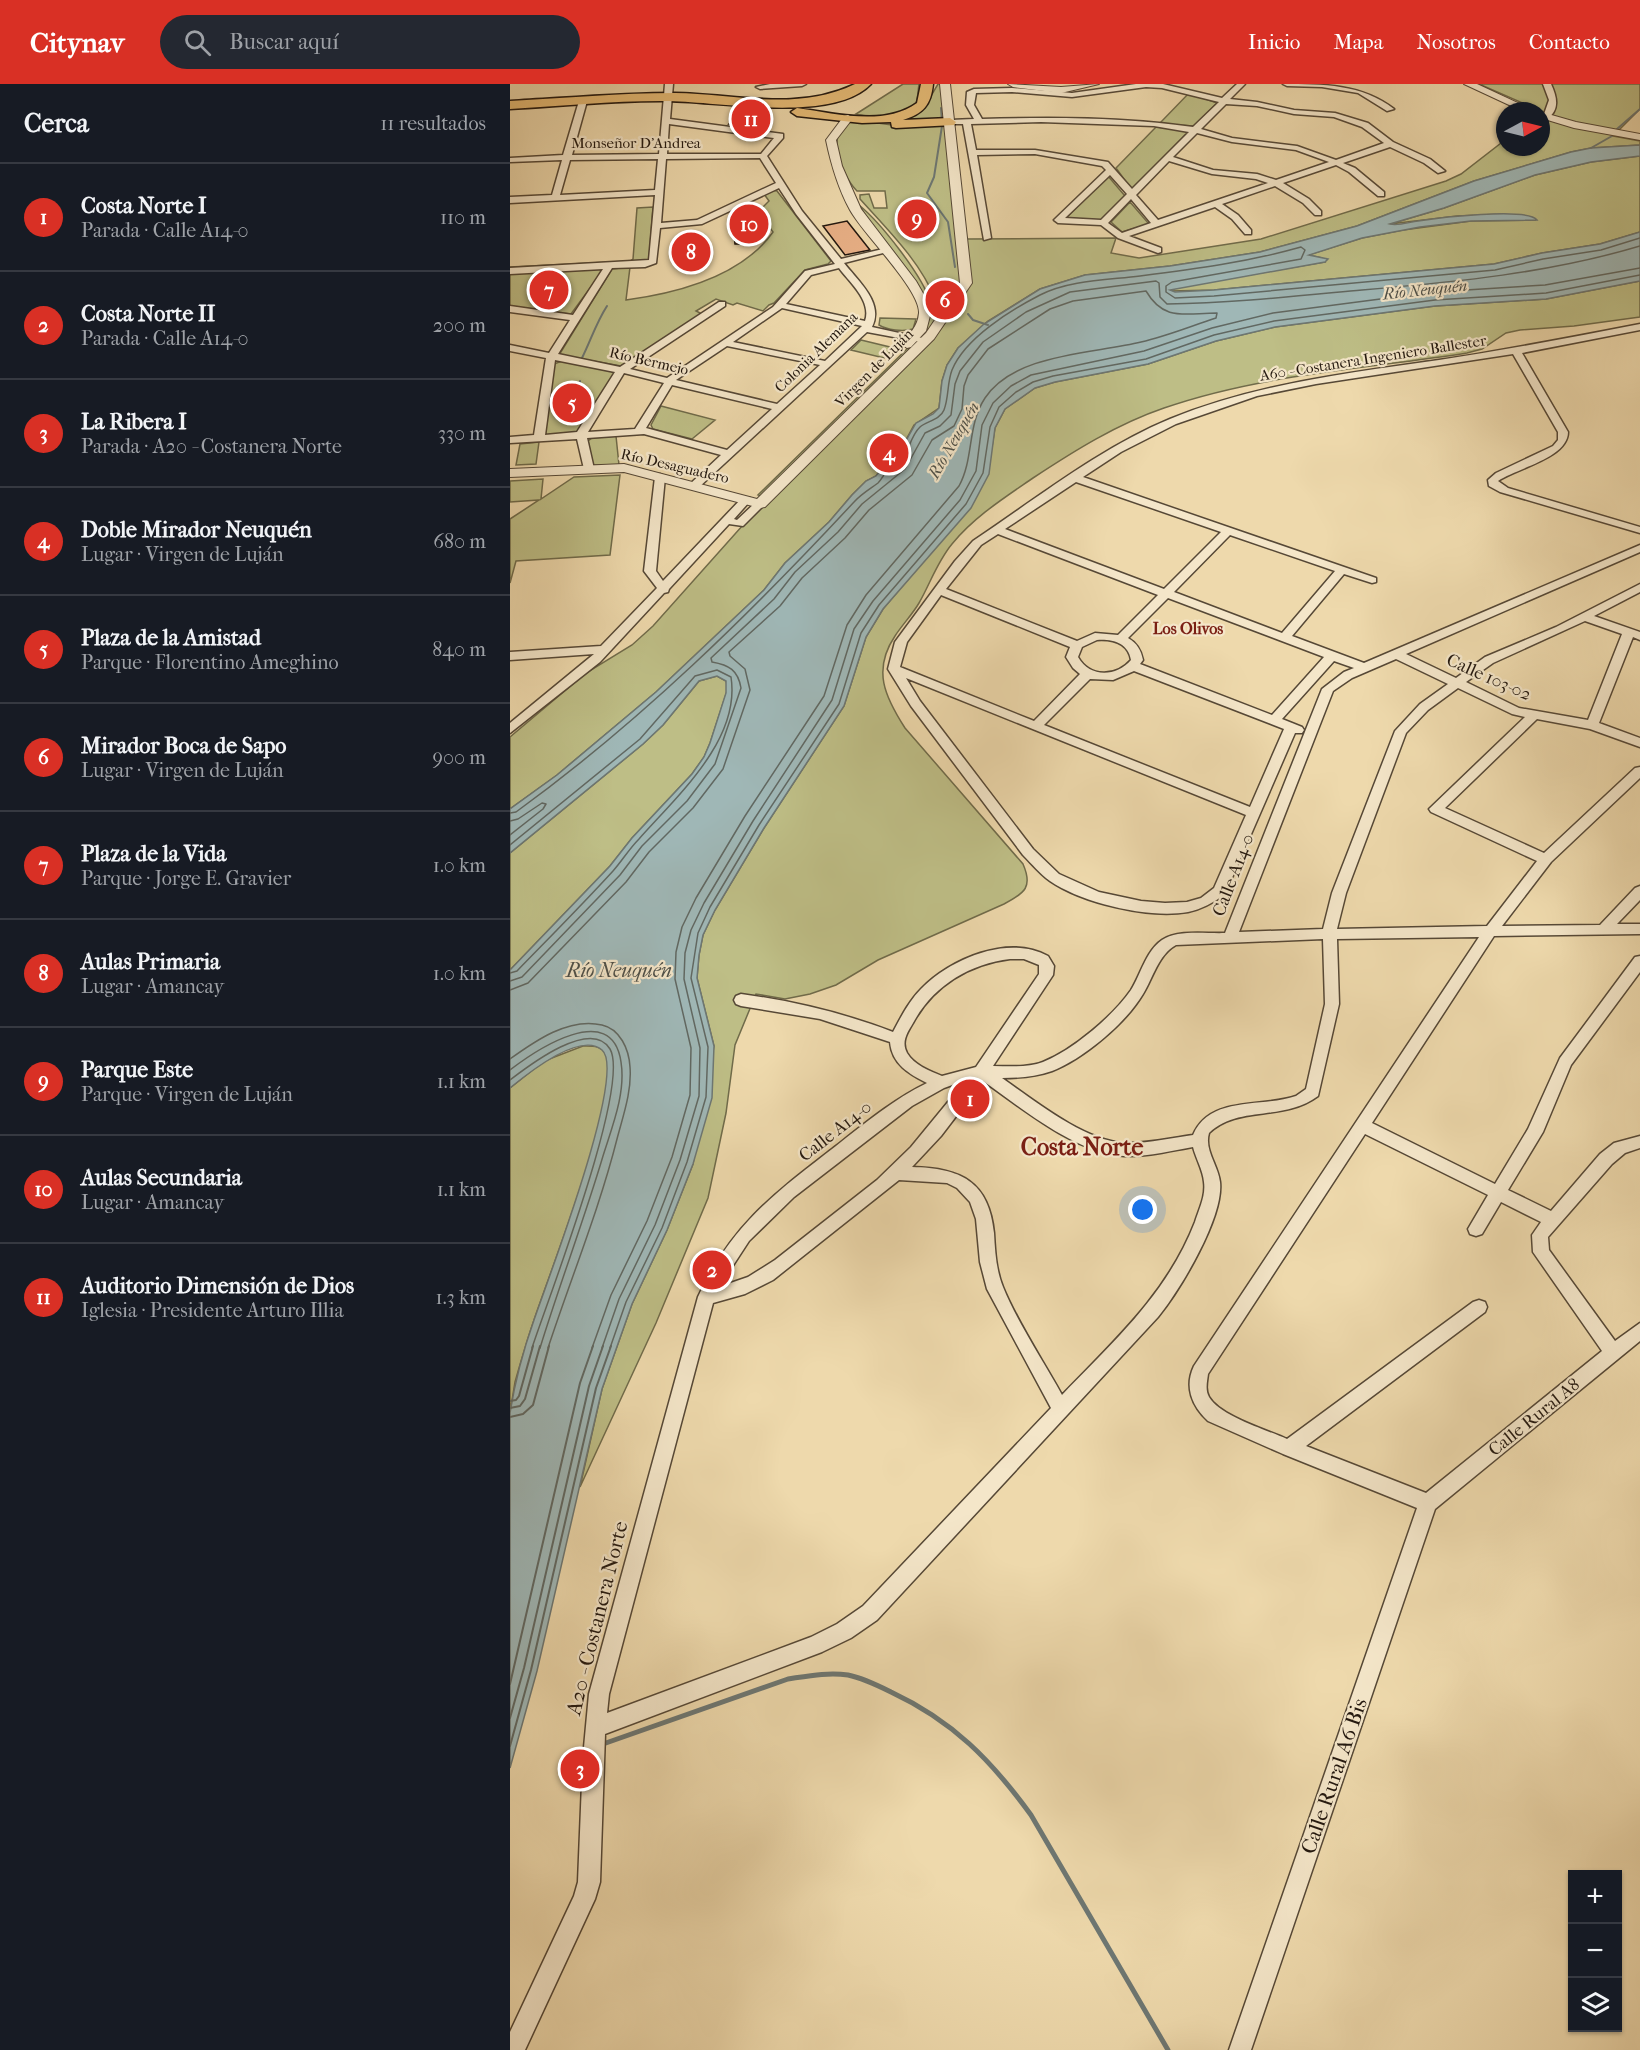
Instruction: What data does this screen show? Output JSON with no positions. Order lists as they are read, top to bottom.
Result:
{
  "streets": {
    "street": [
      "Monseñor D'Andrea",
      "Colonia Alemana",
      "A60 - Costanera Ingeniero Ballester",
      "Río Bermejo",
      "Virgen de Luján",
      "Río Desaguadero",
      "Calle 103-02",
      "Calle A14-0",
      "Calle Rural A8",
      "A20 - Costanera Norte",
      "Calle Rural A6 Bis"
    ]
  },
  "crossings": [
    ["Monseñor D'Andrea", "Colonia Alemana"],
    ["Colonia Alemana", "Río Bermejo"],
    ["Colonia Alemana", "Río Desaguadero"],
    ["Virgen de Luján", "Río Desaguadero"],
    ["Calle 103-02", "Calle A14-0"],
    ["Calle A14-0", "A20 - Costanera Norte"],
    ["Calle Rural A8", "Calle Rural A6 Bis"]
  ],
  "districts": ["Los Olivos", "Costa Norte"],
  "water": ["Río Neuquén"],
  "north": "right",
  "page": {
    "header": "Citynav",
    "search": "Buscar aquí",
    "nav": [
      "Inicio",
      "Mapa",
      "Nosotros",
      "Contacto"
    ],
    "heading": ["Cerca", "11 resultados"],
    "pins": [
      "11",
      "9",
      "10",
      "8",
      "7",
      "6",
      "5",
      "4",
      "1",
      "2",
      "3"
    ],
    "list": [
      {
        "mark": "1",
        "name": "Costa Norte I",
        "note": "Parada · Calle A14-0",
        "value": "110 m"
      },
      {
        "mark": "2",
        "name": "Costa Norte II",
        "note": "Parada · Calle A14-0",
        "value": "200 m"
      },
      {
        "mark": "3",
        "name": "La Ribera I",
        "note": "Parada · A20 - Costanera Norte",
        "value": "330 m"
      },
      {
        "mark": "4",
        "name": "Doble Mirador Neuquén",
        "note": "Lugar · Virgen de Luján",
        "value": "680 m"
      },
      {
        "mark": "5",
        "name": "Plaza de la Amistad",
        "note": "Parque · Florentino Ameghino",
        "value": "840 m"
      },
      {
        "mark": "6",
        "name": "Mirador Boca de Sapo",
        "note": "Lugar · Virgen de Luján",
        "value": "900 m"
      },
      {
        "mark": "7",
        "name": "Plaza de la Vida",
        "note": "Parque · Jorge E. Gravier",
        "value": "1.0 km"
      },
      {
        "mark": "8",
        "name": "Aulas Primaria",
        "note": "Lugar · Amancay",
        "value": "1.0 km"
      },
      {
        "mark": "9",
        "name": "Parque Este",
        "note": "Parque · Virgen de Luján",
        "value": "1.1 km"
      },
      {
        "mark": "10",
        "name": "Aulas Secundaria",
        "note": "Lugar · Amancay",
        "value": "1.1 km"
      },
      {
        "mark": "11",
        "name": "Auditorio Dimensión de Dios",
        "note": "Iglesia · Presidente Arturo Illia",
        "value": "1.3 km"
      }
    ],
    "map_buttons": ["+", "−"]
  }
}
